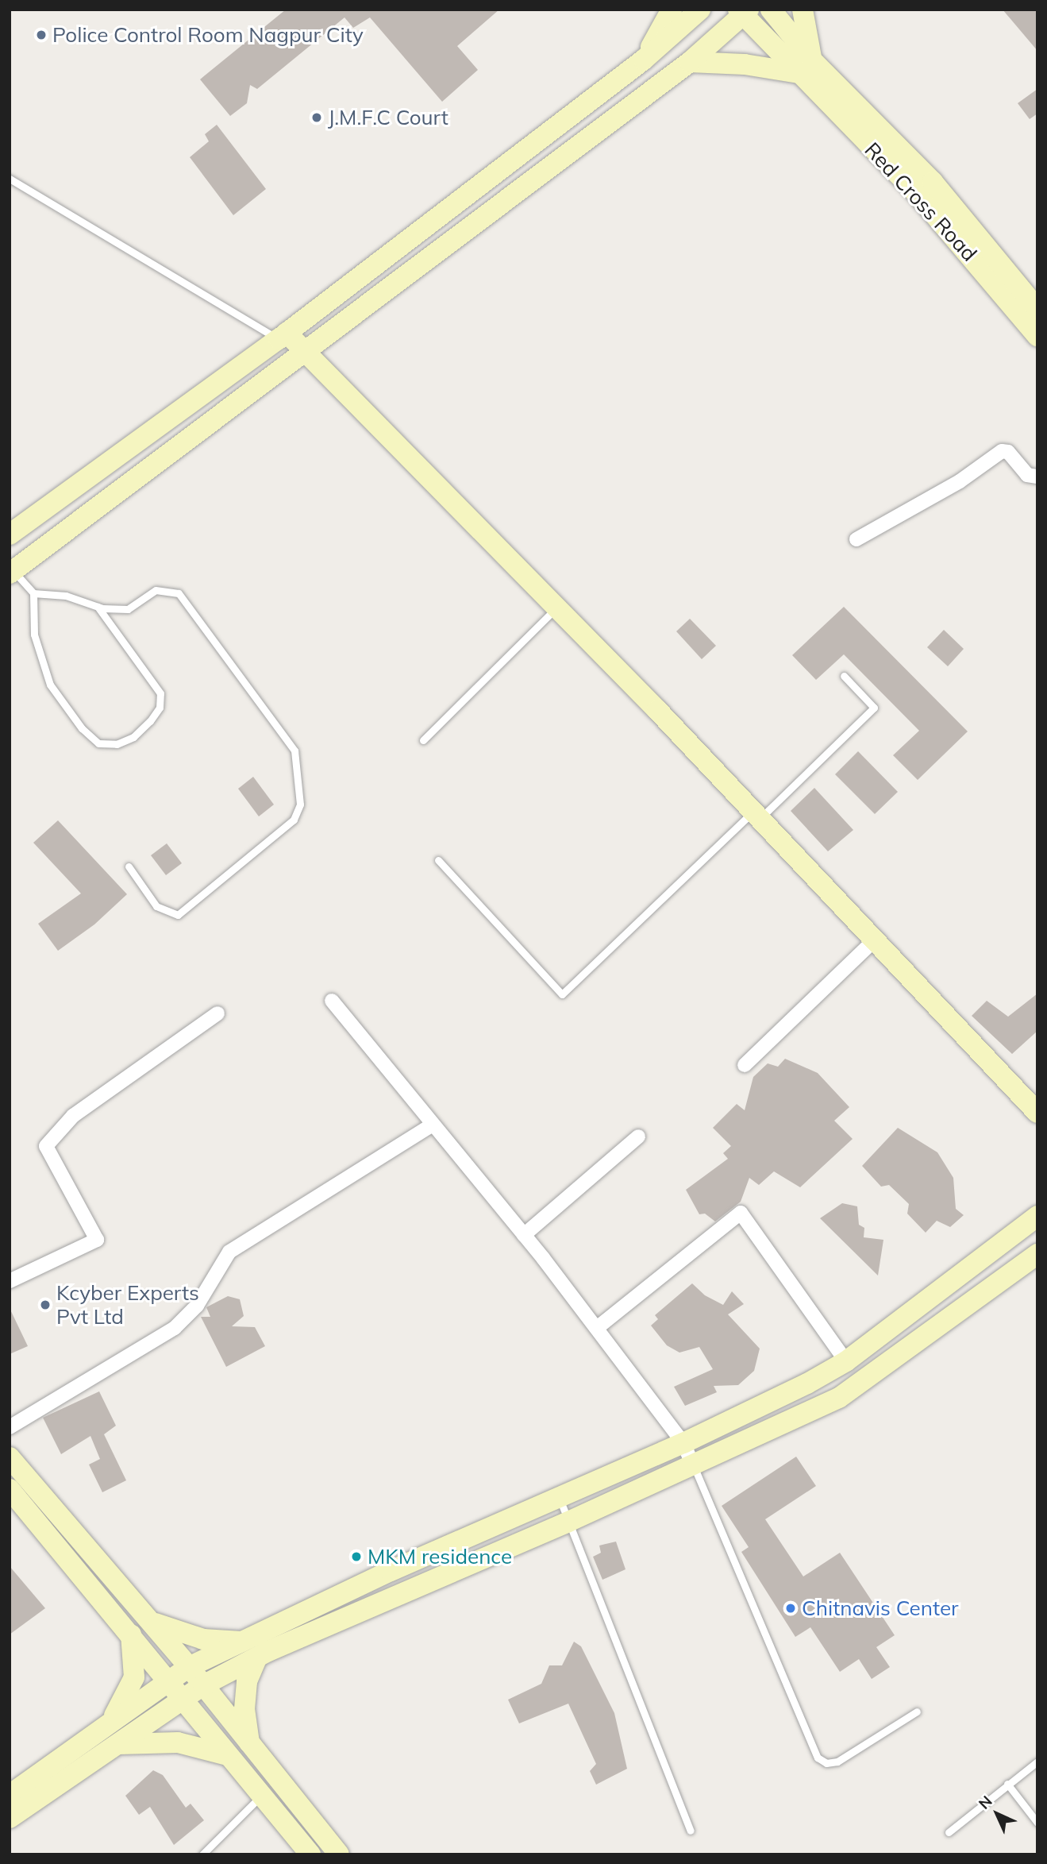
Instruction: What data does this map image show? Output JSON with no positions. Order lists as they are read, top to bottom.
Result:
{
  "streets": {
    "street": ["Red Cross Road"]
  },
  "places": [
    "Police Control Room Nagpur City",
    "J.M.F.C Court",
    "Kcyber Experts Pvt Ltd",
    "MKM residence",
    "Chitnavis Center"
  ],
  "north": "top left"
}
